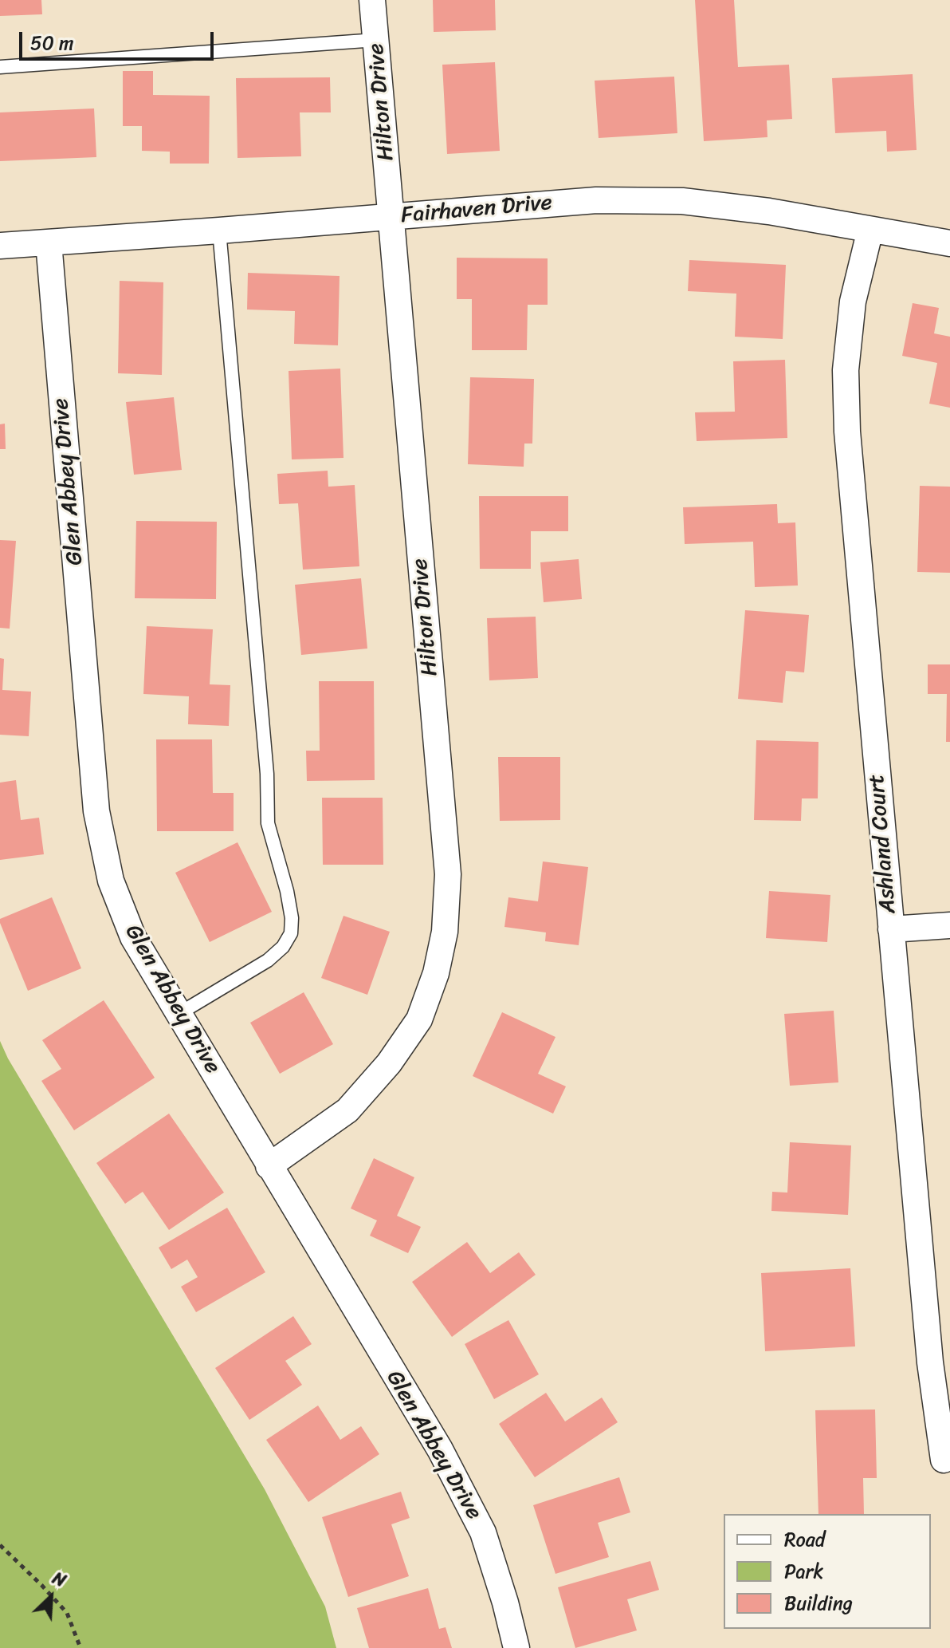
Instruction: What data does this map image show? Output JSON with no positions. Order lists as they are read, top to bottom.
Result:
{
  "streets": {
    "street": [
      "Hilton Drive",
      "Fairhaven Drive",
      "Glen Abbey Drive",
      "Ashland Court"
    ]
  },
  "crossings": [
    ["Hilton Drive", "Fairhaven Drive"],
    ["Hilton Drive", "Glen Abbey Drive"],
    ["Fairhaven Drive", "Glen Abbey Drive"],
    ["Fairhaven Drive", "Ashland Court"]
  ],
  "legend": ["Road", "Park", "Building"],
  "scale_bar": "50 m",
  "north": "top right"
}
